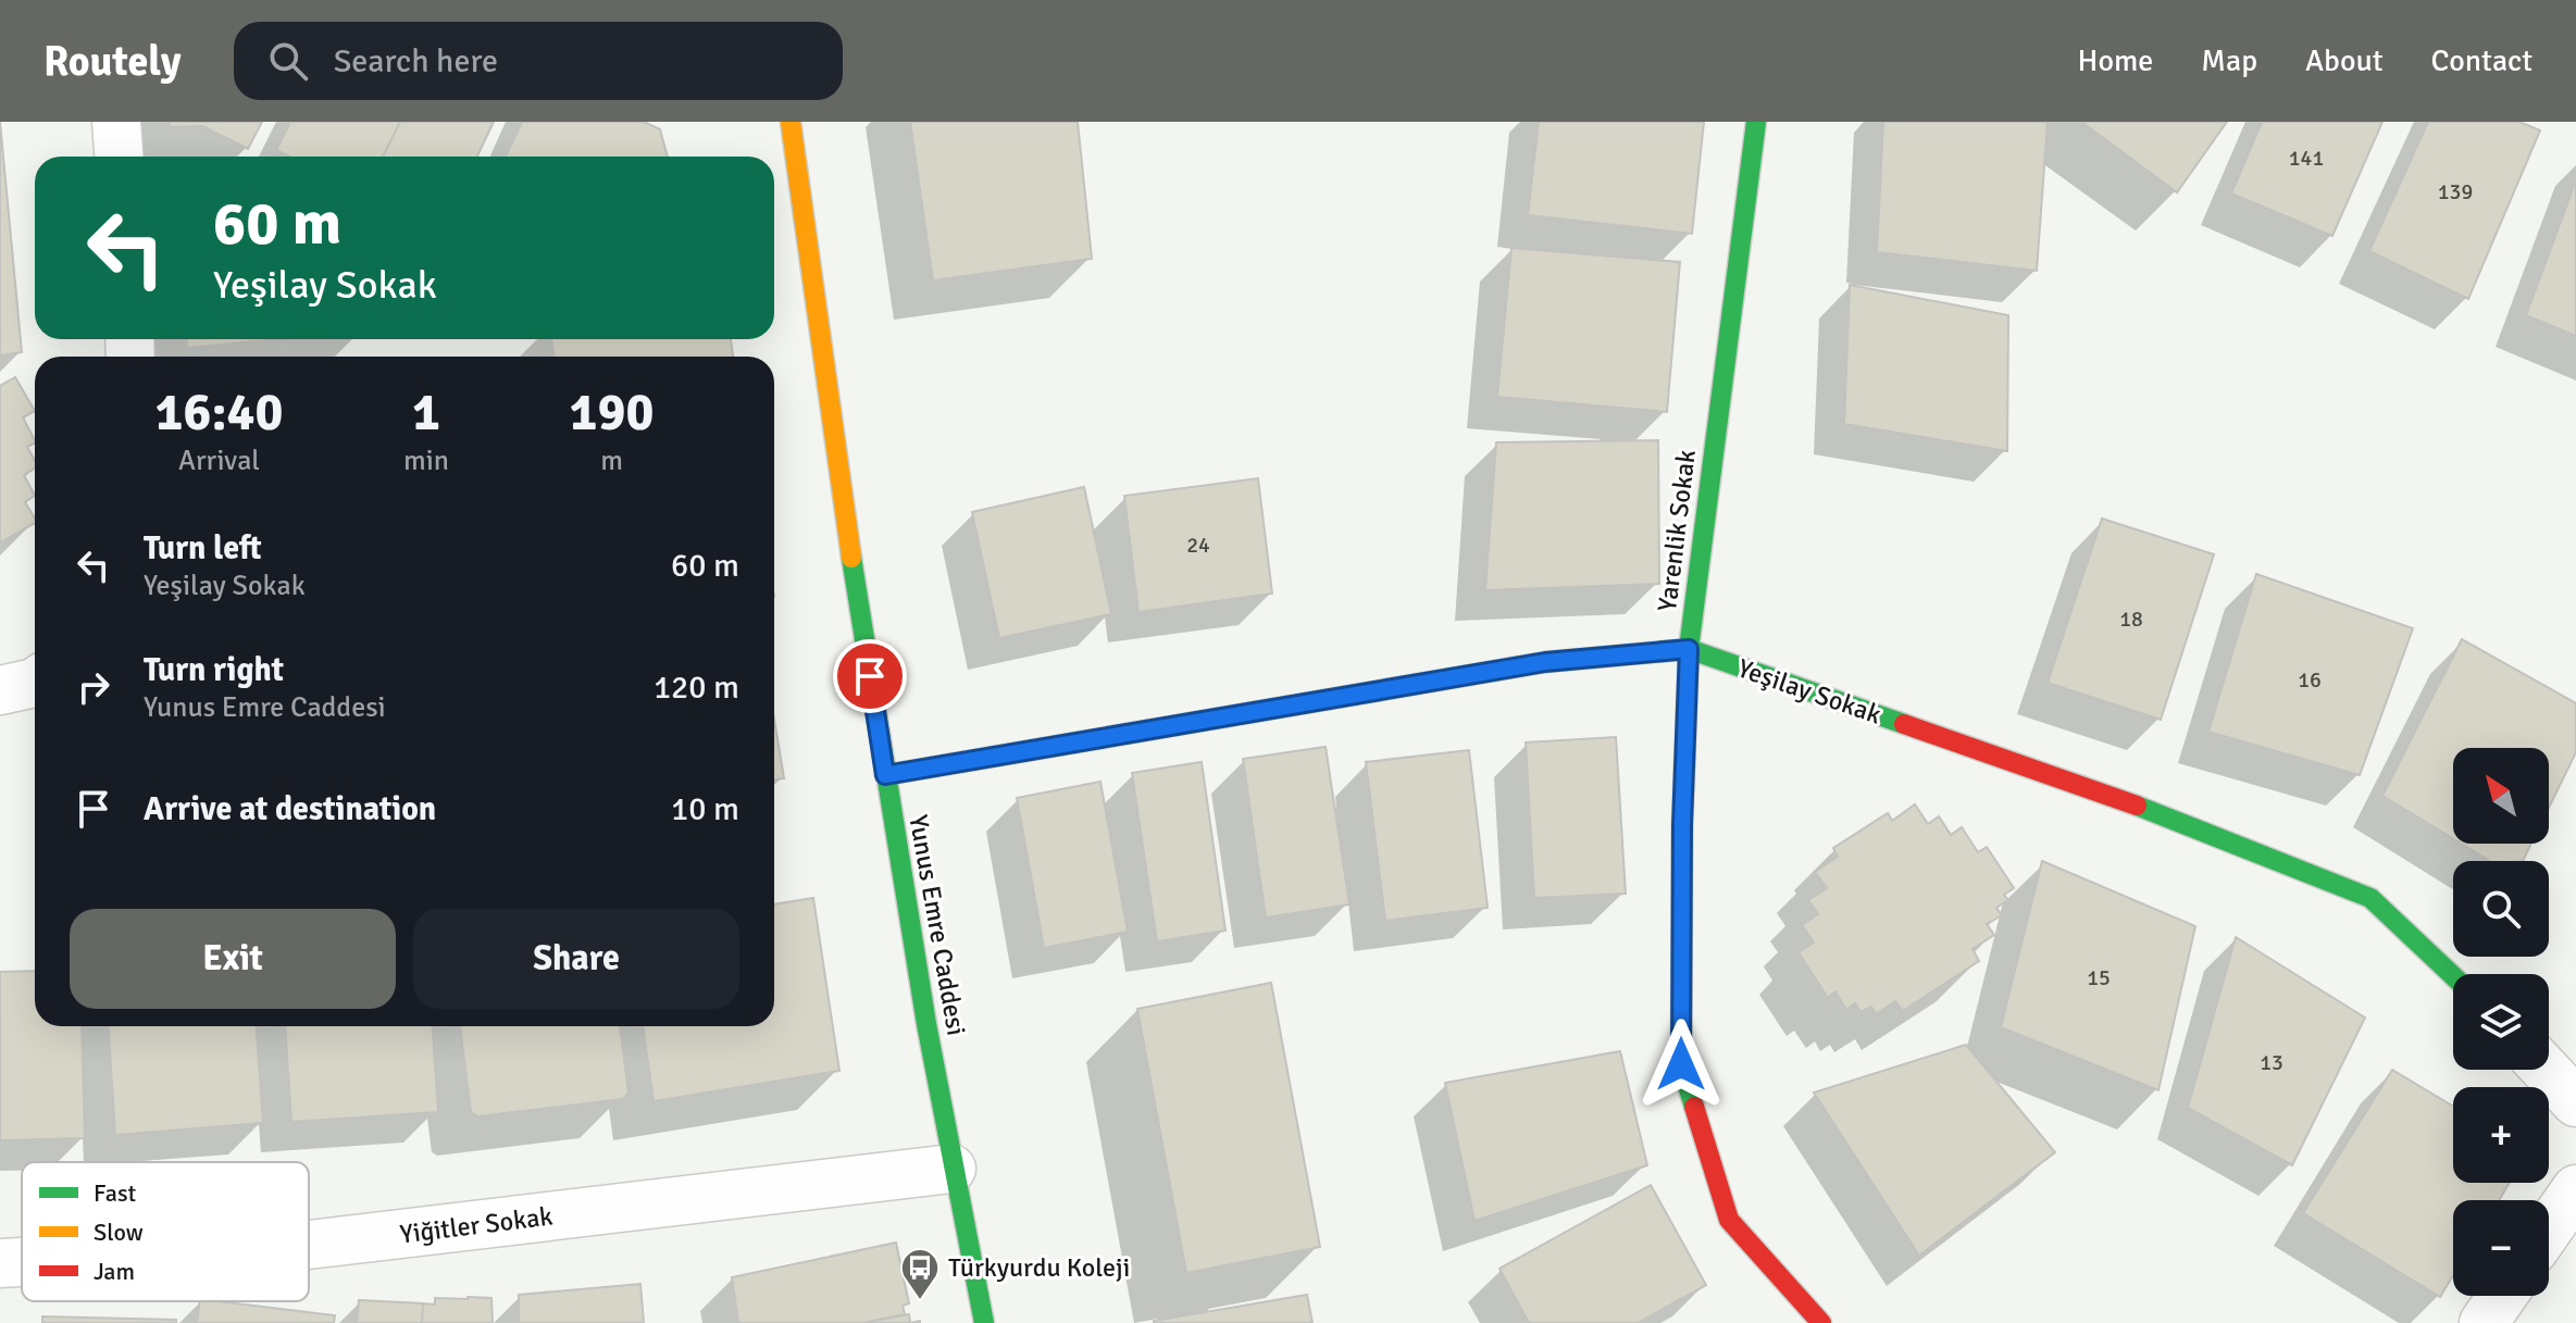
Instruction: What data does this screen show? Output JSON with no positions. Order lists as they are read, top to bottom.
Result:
{
  "streets": {
    "street": [
      "Yarenlik Sokak",
      "Yeşilay Sokak",
      "Yunus Emre Caddesi",
      "Yiğitler Sokak"
    ]
  },
  "crossings": [
    ["Yarenlik Sokak", "Yeşilay Sokak"],
    ["Yeşilay Sokak", "Yunus Emre Caddesi"],
    ["Yunus Emre Caddesi", "Yiğitler Sokak"]
  ],
  "places": {
    "bus stop": ["Türkyurdu Koleji"]
  },
  "house_numbers": [
    "141",
    "139",
    "24",
    "18",
    "16",
    "15",
    "13"
  ],
  "legend": ["Fast", "Slow", "Jam"],
  "north": "top left",
  "page": {
    "header": "Routely",
    "search": "Search here",
    "nav": [
      "Home",
      "Map",
      "About",
      "Contact"
    ],
    "turn": ["60 m", "Yeşilay Sokak"],
    "eta": [
      "16:40",
      "Arrival",
      "1",
      "min",
      "190",
      "m"
    ],
    "list": [
      {
        "name": "Turn left",
        "note": "Yeşilay Sokak",
        "value": "60 m"
      },
      {
        "name": "Turn right",
        "note": "Yunus Emre Caddesi",
        "value": "120 m"
      },
      {
        "name": "Arrive at destination",
        "value": "10 m"
      }
    ],
    "map_buttons": ["+", "−"],
    "buttons": ["Exit", "Share"]
  }
}
